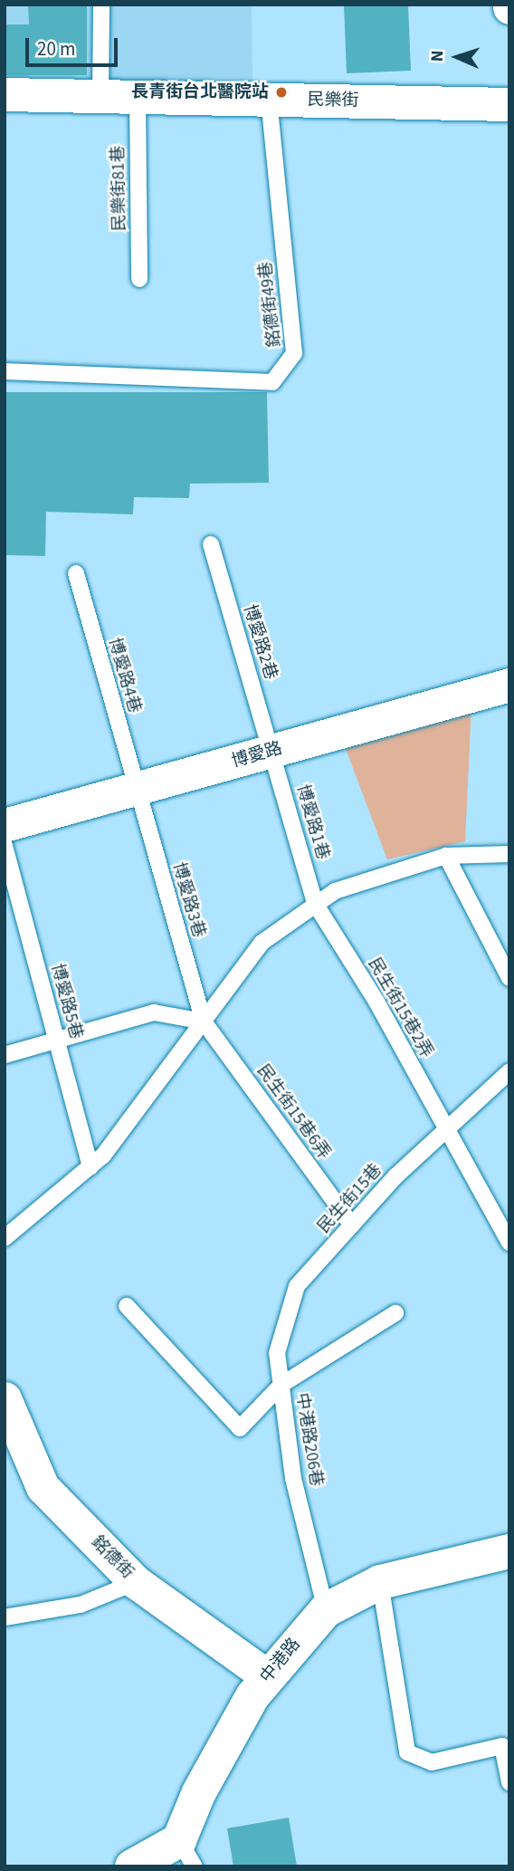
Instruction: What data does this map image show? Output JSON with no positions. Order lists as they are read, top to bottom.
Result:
{
  "streets": {
    "street": [
      "民樂街",
      "博愛路",
      "銘德街",
      "中港路"
    ],
    "lane": [
      "民樂街81巷",
      "銘德街49巷",
      "博愛路2巷",
      "博愛路4巷",
      "博愛路1巷",
      "博愛路3巷",
      "博愛路5巷",
      "民生街15巷2弄",
      "民生街15巷6弄",
      "民生街15巷",
      "中港路206巷"
    ]
  },
  "crossings": [
    ["民樂街", "民樂街81巷"],
    ["民樂街", "銘德街49巷"],
    ["博愛路2巷", "博愛路"],
    ["博愛路2巷", "博愛路1巷"],
    ["博愛路4巷", "博愛路"],
    ["博愛路4巷", "博愛路3巷"],
    ["博愛路", "博愛路1巷"],
    ["博愛路", "博愛路3巷"],
    ["博愛路1巷", "民生街15巷2弄"],
    ["博愛路3巷", "民生街15巷6弄"],
    ["民生街15巷2弄", "民生街15巷"],
    ["民生街15巷6弄", "民生街15巷"],
    ["民生街15巷", "中港路206巷"],
    ["中港路206巷", "中港路"],
    ["銘德街", "中港路"]
  ],
  "places": ["長青街台北醫院站"],
  "scale_bar": "20 m",
  "north": "left"
}
